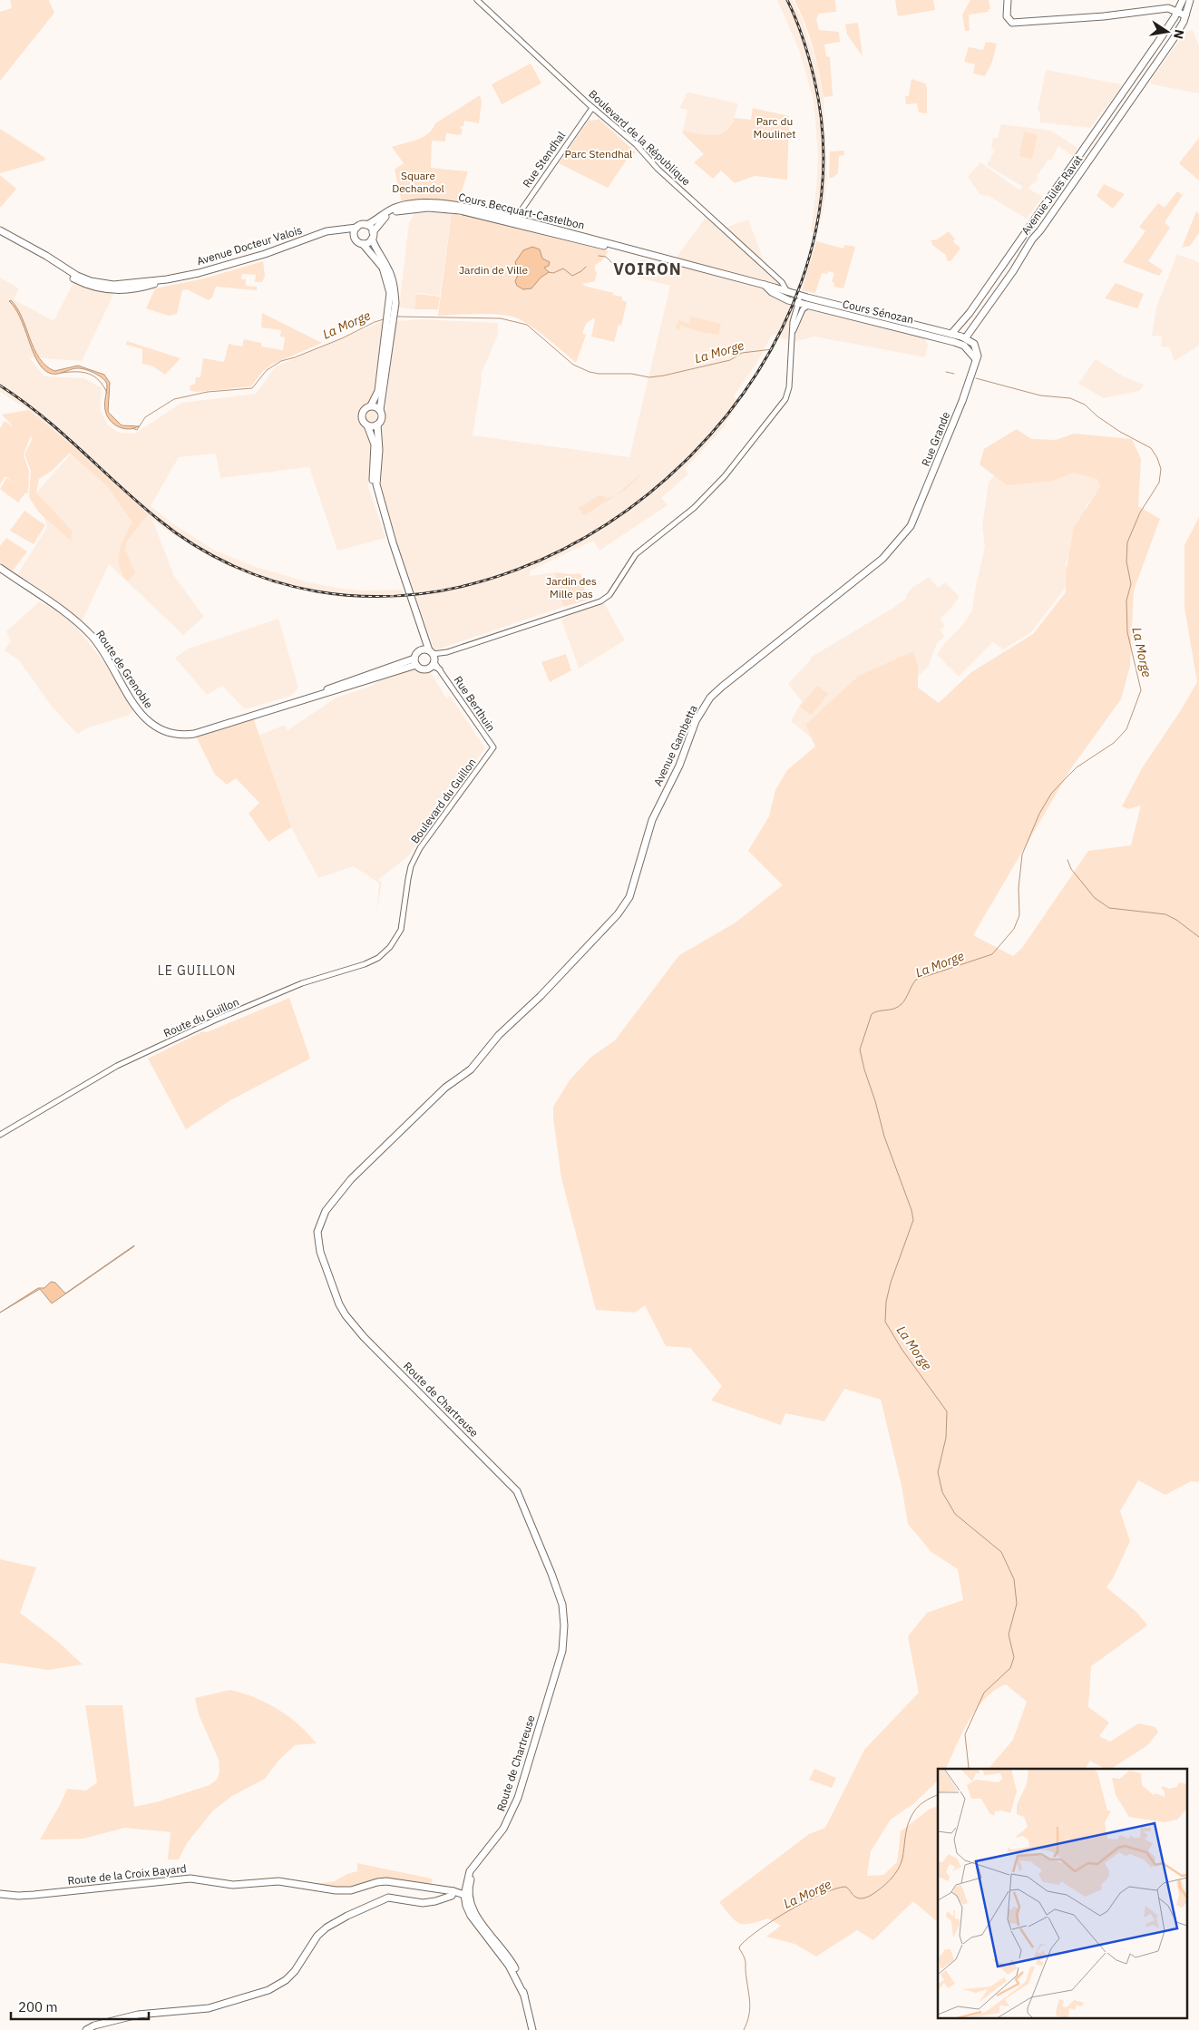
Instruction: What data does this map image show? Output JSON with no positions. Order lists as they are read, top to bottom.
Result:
{
  "streets": {
    "main road": [
      "Avenue Jules Ravat",
      "Cours Becquart-Castelbon",
      "Avenue Docteur Valois",
      "Cours Sénozan",
      "Rue Grande",
      "Route de Grenoble",
      "Avenue Gambetta",
      "Route de Chartreuse",
      "Route de la Croix Bayard"
    ],
    "street": [
      "Boulevard de la République",
      "Rue Stendhal",
      "Rue Berthuin",
      "Boulevard du Guillon",
      "Route du Guillon"
    ]
  },
  "crossings": [
    ["Boulevard de la République", "Rue Stendhal"],
    ["Boulevard de la République", "Cours Becquart-Castelbon"],
    ["Rue Stendhal", "Cours Becquart-Castelbon"],
    ["Avenue Jules Ravat", "Cours Sénozan"],
    ["Avenue Jules Ravat", "Rue Grande"],
    ["Cours Becquart-Castelbon", "Avenue Docteur Valois"],
    ["Cours Becquart-Castelbon", "Cours Sénozan"],
    ["Cours Sénozan", "Rue Grande"],
    ["Rue Grande", "Avenue Gambetta"],
    ["Rue Berthuin", "Boulevard du Guillon"],
    ["Avenue Gambetta", "Route de Chartreuse"],
    ["Boulevard du Guillon", "Route du Guillon"],
    ["Route de Chartreuse", "Route de la Croix Bayard"]
  ],
  "districts": ["VOIRON", "LE GUILLON"],
  "water": ["La Morge"],
  "parks": [
    "Parc du Moulinet",
    "Parc Stendhal",
    "Square Dechandol",
    "Jardin de Ville",
    "Jardin des Mille pas"
  ],
  "scale_bar": "200 m",
  "north": "right"
}
